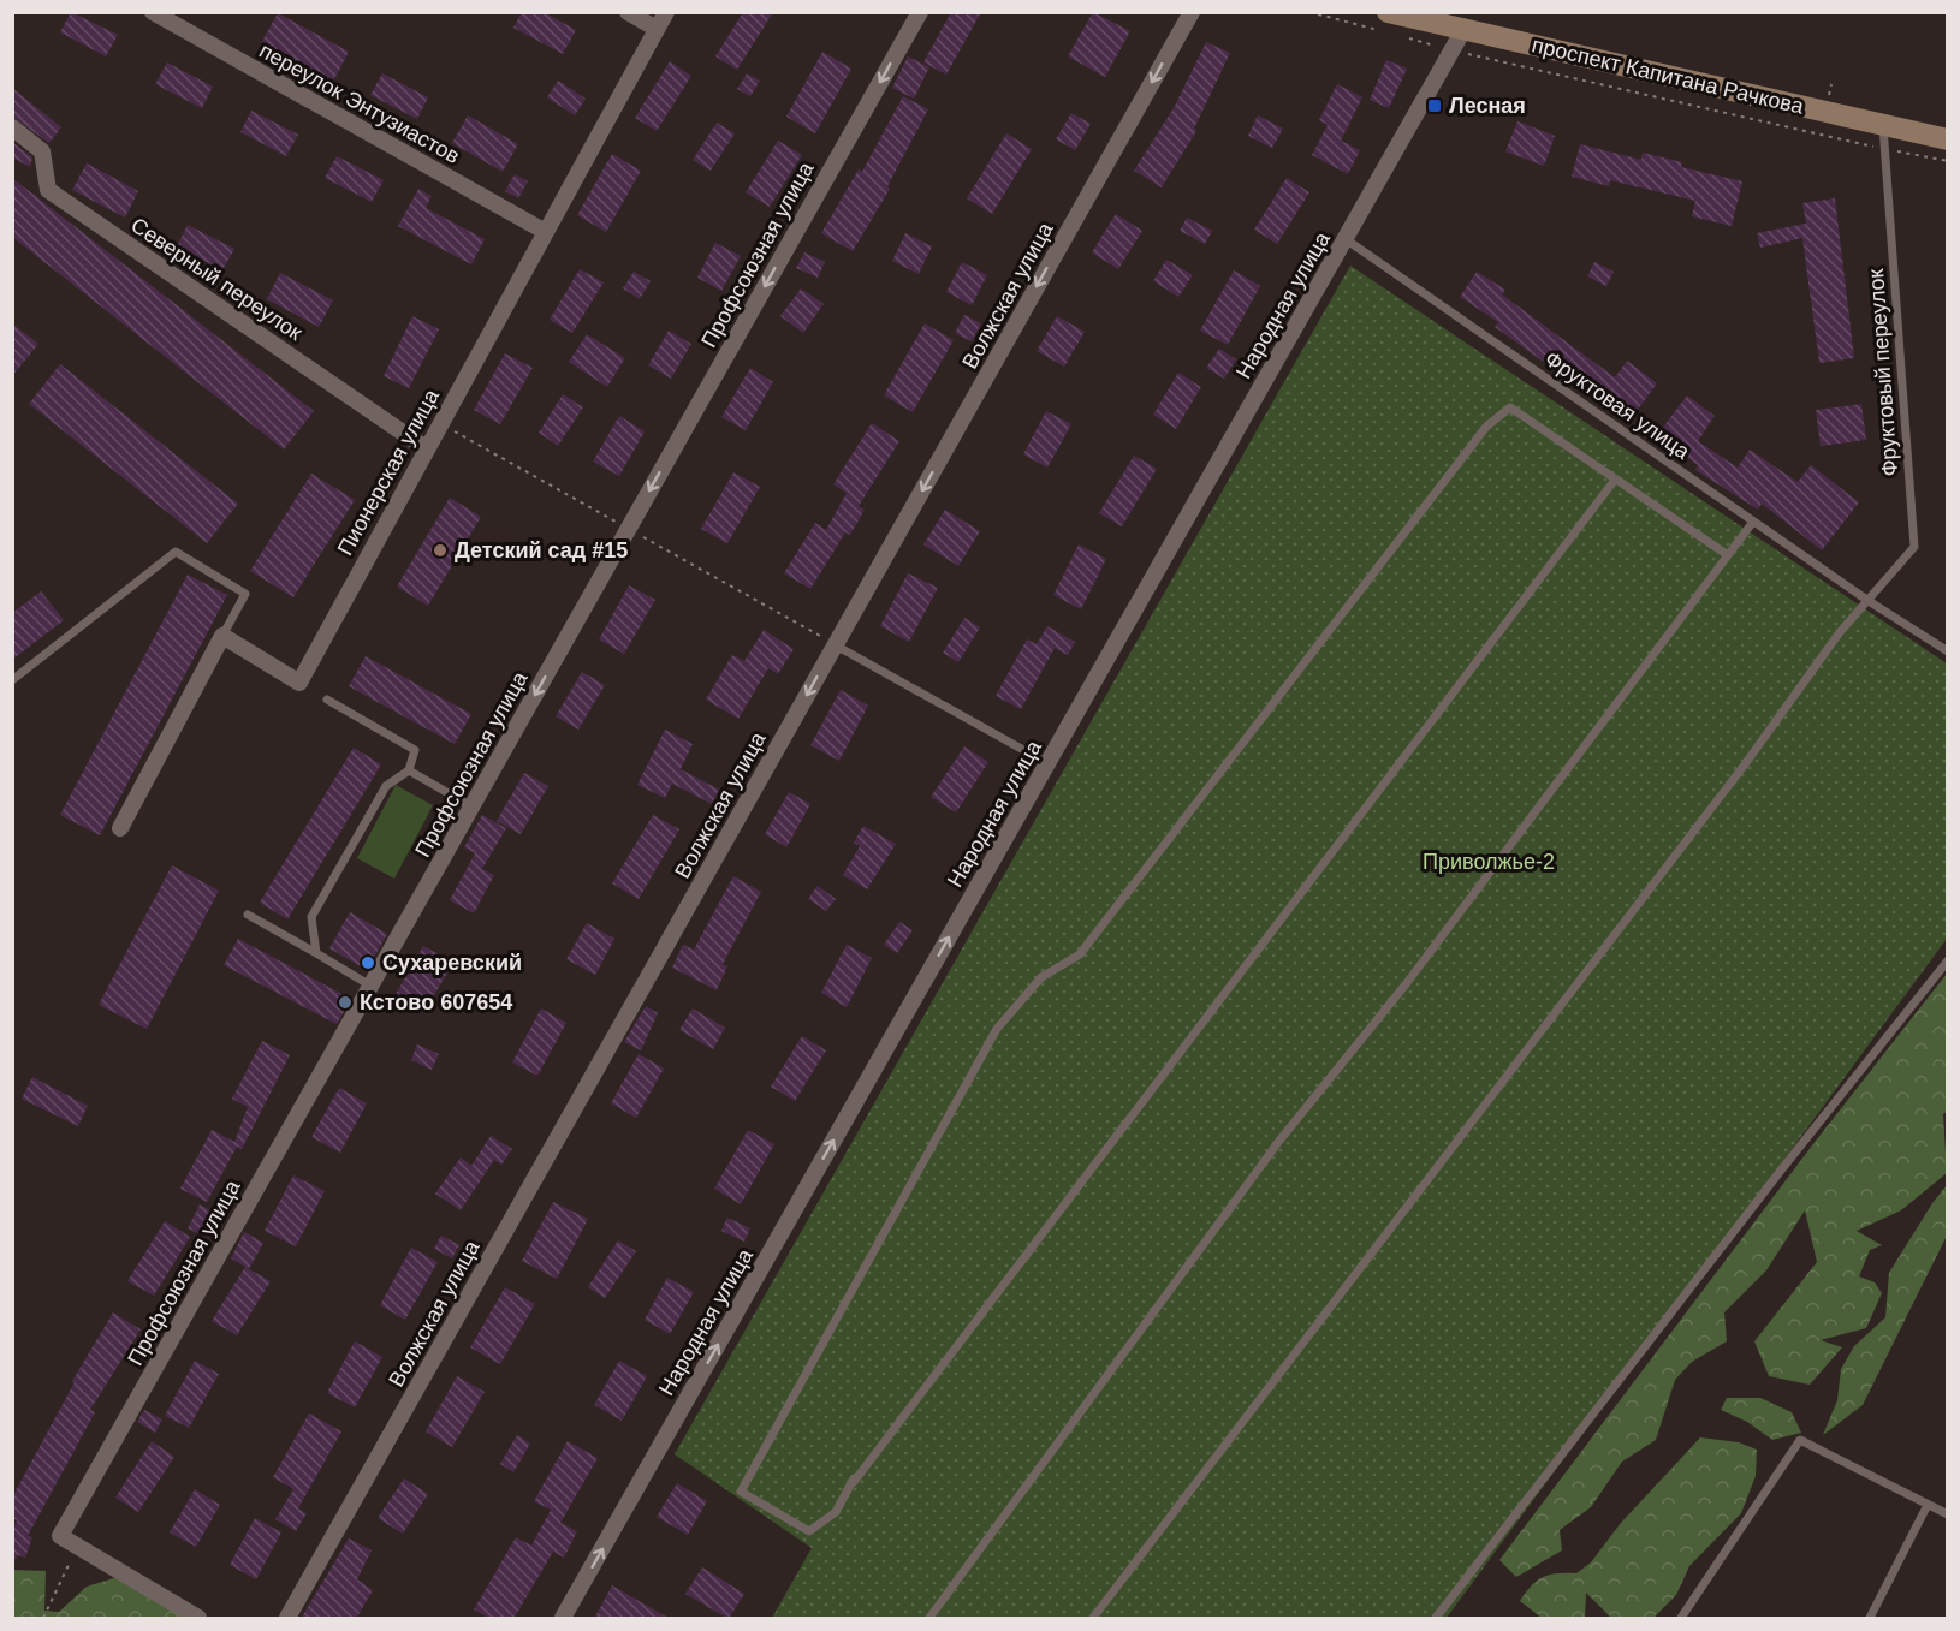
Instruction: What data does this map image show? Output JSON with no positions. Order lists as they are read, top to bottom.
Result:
{
  "streets": {
    "street": [
      "проспект Капитана Рачкова",
      "переулок Энтузиастов",
      "Профсоюзная улица",
      "Северный переулок",
      "Волжская улица",
      "Народная улица",
      "Пионерская улица"
    ],
    "lane": ["Фруктовый переулок", "Фруктовая улица"]
  },
  "crossings": [
    ["проспект Капитана Рачкова", "Народная улица"],
    ["проспект Капитана Рачкова", "Фруктовый переулок"],
    ["переулок Энтузиастов", "Пионерская улица"],
    ["Северный переулок", "Пионерская улица"],
    ["Народная улица", "Фруктовая улица"],
    ["Фруктовый переулок", "Фруктовая улица"]
  ],
  "one_way": ["Профсоюзная улица", "Волжская улица", "Народная улица"],
  "parks": ["Приволжье-2"],
  "places": {
    "transit": ["Лесная"],
    "other": ["Детский сад #15", "Сухаревский", "Кстово 607654"]
  }
}
